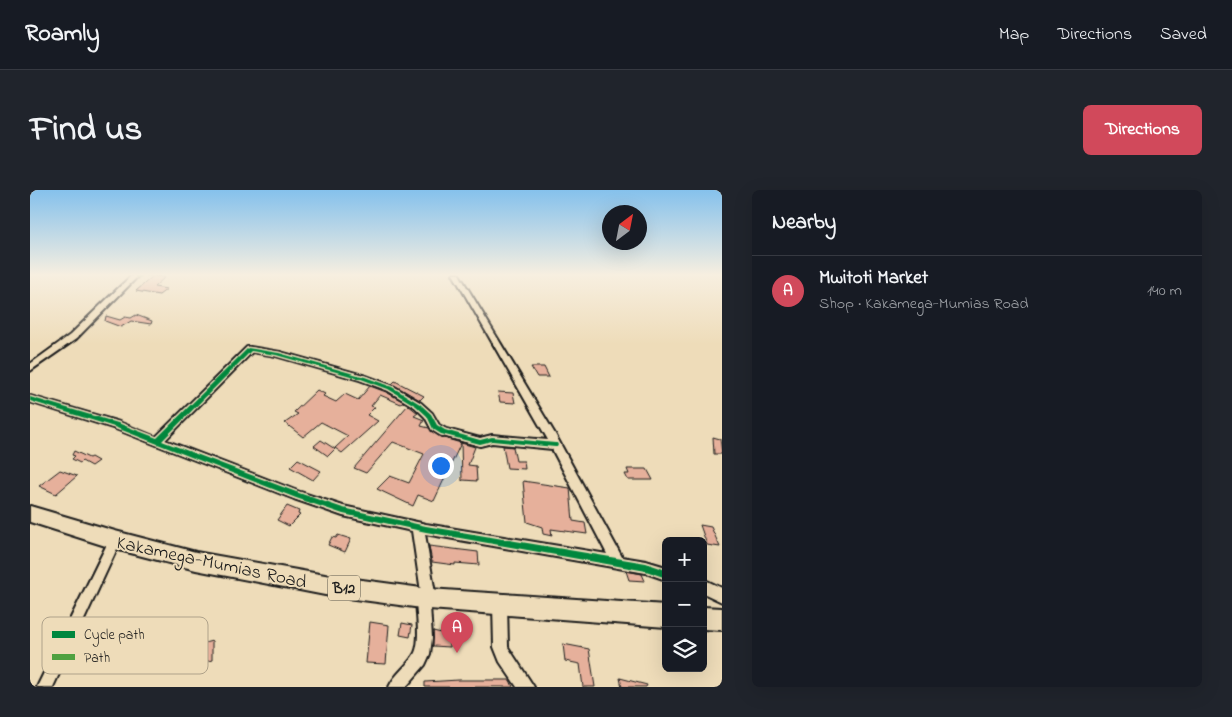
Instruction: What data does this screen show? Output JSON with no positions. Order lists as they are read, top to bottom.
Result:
{
  "streets": {
    "highway": ["Kakamega-Mumias Road", "B12"]
  },
  "legend": ["Cycle path", "Path"],
  "north": "top right",
  "page": {
    "header": "Roamly",
    "nav": ["Map", "Directions", "Saved"],
    "title": "Find us",
    "buttons": "Directions",
    "heading": "Nearby",
    "list": [
      {
        "mark": "A",
        "name": "Mwitoti Market",
        "note": "Shop · Kakamega-Mumias Road",
        "value": "140 m"
      }
    ],
    "map_buttons": ["+", "−"],
    "pins": "A"
  }
}
